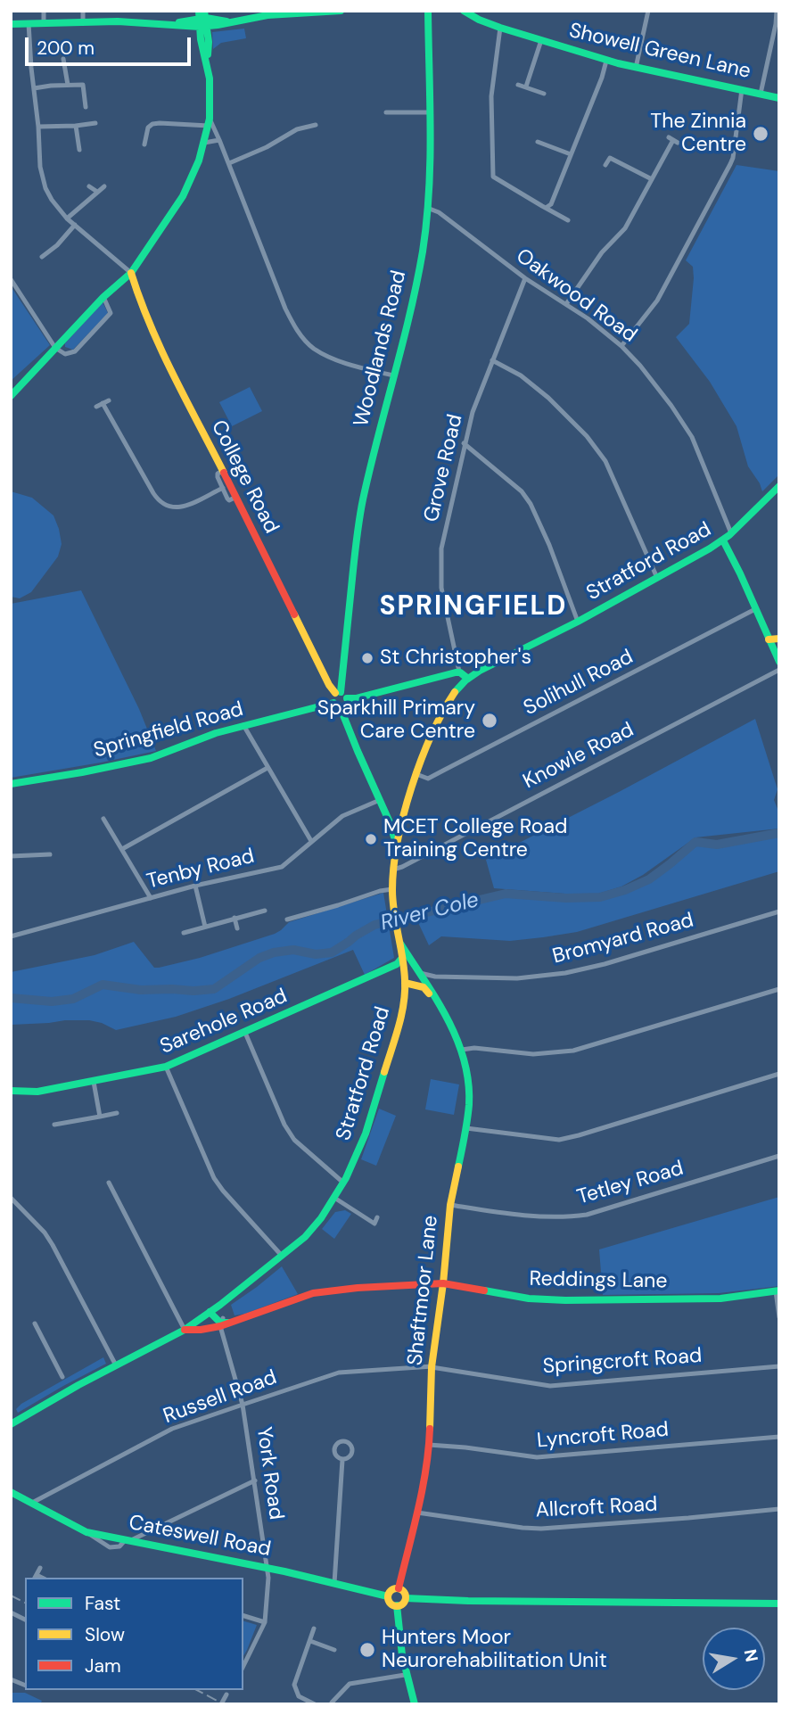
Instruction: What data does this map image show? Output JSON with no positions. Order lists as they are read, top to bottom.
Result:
{
  "streets": {
    "main road": [
      "Showell Green Lane",
      "Woodlands Road",
      "College Road",
      "Stratford Road",
      "Springfield Road",
      "Sarehole Road",
      "Reddings Lane",
      "Shaftmoor Lane",
      "Cateswell Road"
    ],
    "street": [
      "Oakwood Road",
      "Grove Road",
      "Solihull Road",
      "Knowle Road",
      "Tenby Road",
      "Bromyard Road",
      "Tetley Road",
      "Springcroft Road",
      "Russell Road",
      "Lyncroft Road",
      "York Road",
      "Allcroft Road"
    ]
  },
  "crossings": [
    ["Oakwood Road", "Woodlands Road"],
    ["Oakwood Road", "Grove Road"],
    ["Oakwood Road", "Stratford Road"],
    ["Woodlands Road", "College Road"],
    ["Woodlands Road", "Springfield Road"],
    ["Stratford Road", "Solihull Road"],
    ["Stratford Road", "Knowle Road"],
    ["Stratford Road", "Sarehole Road"],
    ["Stratford Road", "Reddings Lane"],
    ["Stratford Road", "Shaftmoor Lane"],
    ["Bromyard Road", "Shaftmoor Lane"],
    ["Tetley Road", "Shaftmoor Lane"],
    ["Reddings Lane", "Shaftmoor Lane"],
    ["Reddings Lane", "York Road"],
    ["Shaftmoor Lane", "Springcroft Road"],
    ["Shaftmoor Lane", "Russell Road"],
    ["Shaftmoor Lane", "Lyncroft Road"],
    ["Shaftmoor Lane", "Allcroft Road"],
    ["Shaftmoor Lane", "Cateswell Road"],
    ["Springcroft Road", "Russell Road"],
    ["Russell Road", "York Road"],
    ["Russell Road", "Cateswell Road"],
    ["York Road", "Cateswell Road"]
  ],
  "districts": ["SPRINGFIELD"],
  "water": ["River Cole"],
  "places": [
    "The Zinnia Centre",
    "St Christopher's",
    "Sparkhill Primary Care Centre",
    "MCET College Road Training Centre",
    "Hunters Moor Neurorehabilitation Unit"
  ],
  "legend": ["Fast", "Slow", "Jam"],
  "scale_bar": "200 m",
  "north": "right"
}
